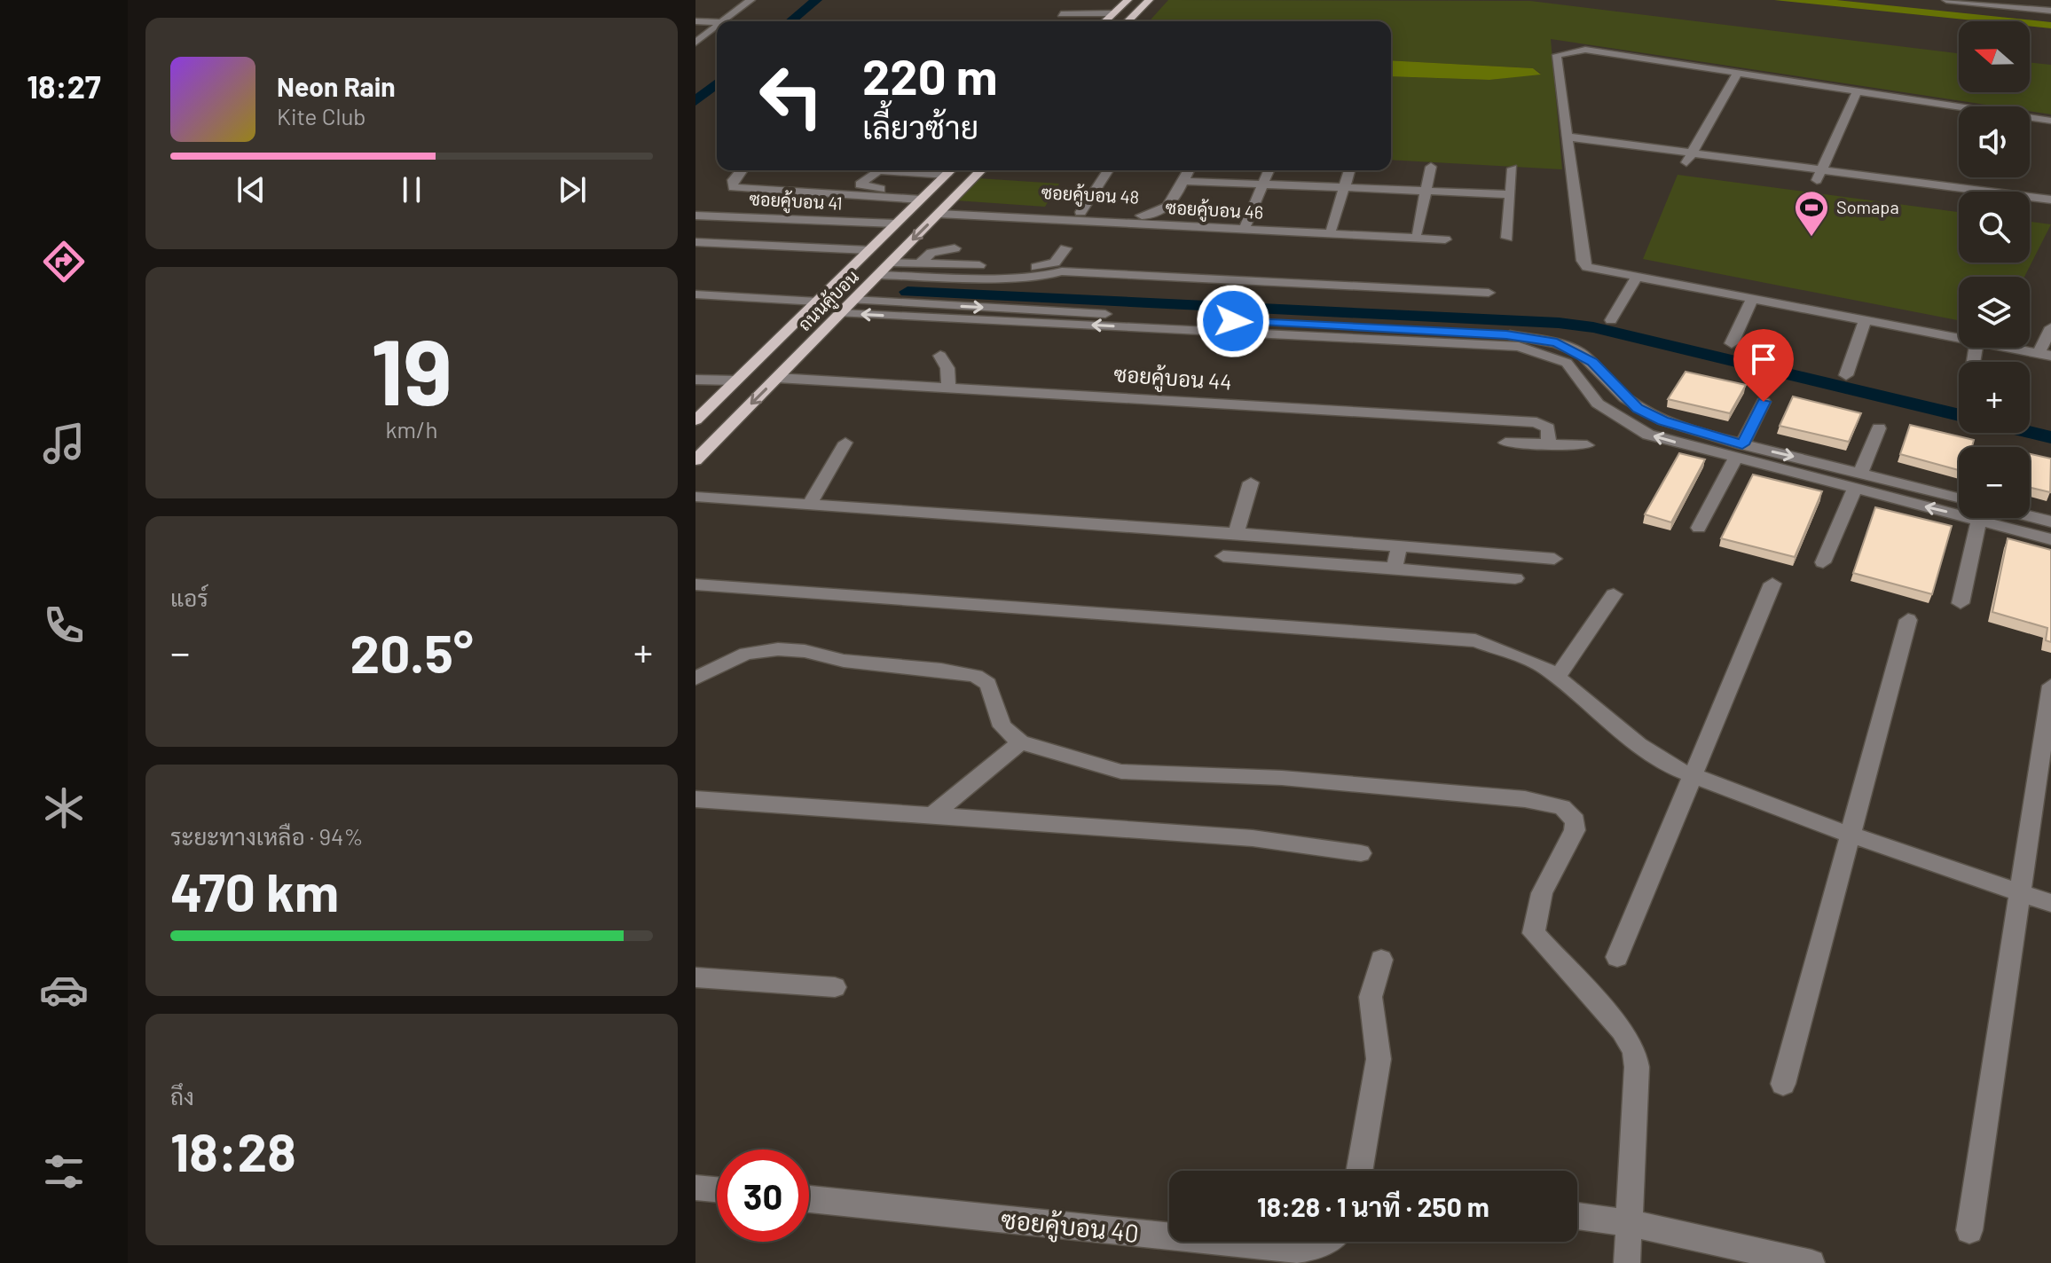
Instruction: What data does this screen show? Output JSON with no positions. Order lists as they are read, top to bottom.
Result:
{
  "streets": {
    "main road": ["ถนนคู้บอน"],
    "street": [
      "ซอยคู้บอน 48",
      "ซอยคู้บอน 41",
      "ซอยคู้บอน 46",
      "ซอยคู้บอน 44",
      "ซอยคู้บอน 40"
    ]
  },
  "crossings": [
    ["ซอยคู้บอน 48", "ซอยคู้บอน 46"],
    ["ซอยคู้บอน 48", "ถนนคู้บอน"],
    ["ซอยคู้บอน 41", "ถนนคู้บอน"],
    ["ซอยคู้บอน 46", "ถนนคู้บอน"],
    ["ถนนคู้บอน", "ซอยคู้บอน 44"]
  ],
  "places": {
    "sports": ["Somapa"]
  },
  "north": "left",
  "page": {
    "tabs": "18:27",
    "map_buttons": ["+", "−"],
    "turn": ["220 m", "เลี้ยวซ้าย"],
    "song": ["Neon Rain", "Kite Club"],
    "tile": [
      ["19", "km/h"],
      "แอร์",
      ["ระยะทางเหลือ · 94%", "470 km"],
      ["ถึง", "18:28"]
    ],
    "heat": ["−", "20.5°", "+"],
    "limit": "30",
    "trip": "18:28 · 1 นาที · 250 m"
  }
}
